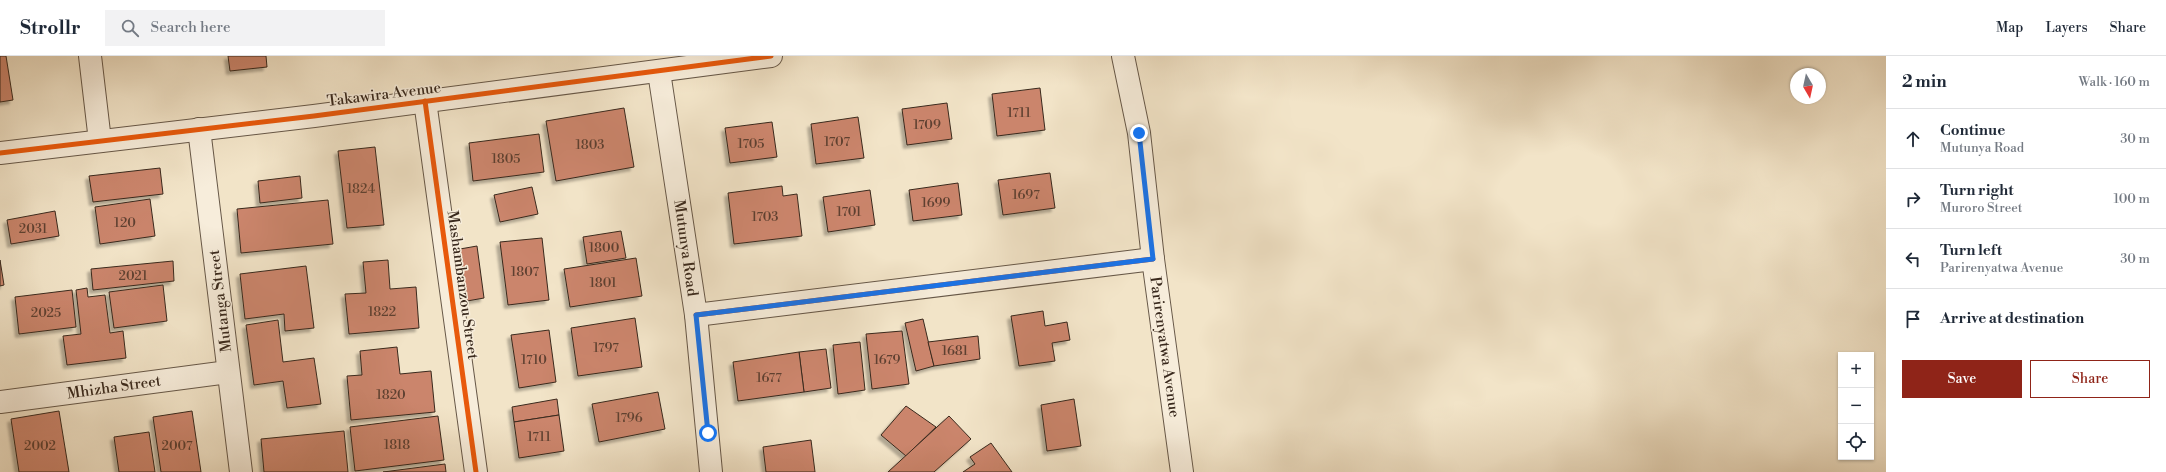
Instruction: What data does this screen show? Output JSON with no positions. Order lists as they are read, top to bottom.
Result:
{
  "streets": {
    "street": [
      "Takawira Avenue",
      "Mutunya Road",
      "Mashambanzou Street",
      "Mutanga Street",
      "Parirenyatwa Avenue",
      "Mhizha Street"
    ]
  },
  "crossings": [
    ["Takawira Avenue", "Mutunya Road"],
    ["Takawira Avenue", "Mashambanzou Street"],
    ["Takawira Avenue", "Mutanga Street"],
    ["Mutanga Street", "Mhizha Street"]
  ],
  "house_numbers": [
    "1711",
    "1709",
    "1707",
    "1705",
    "1803",
    "1805",
    "1824",
    "1697",
    "1699",
    "1701",
    "1703",
    "120",
    "2031",
    "1800",
    "1807",
    "2021",
    "1801",
    "1822",
    "2025",
    "1797",
    "1681",
    "1710",
    "1679",
    "1677",
    "1820",
    "1796",
    "1711",
    "1818",
    "2002",
    "2007"
  ],
  "north": "bottom",
  "page": {
    "header": "Strollr",
    "search": "Search here",
    "nav": ["Map", "Layers", "Share"],
    "heading": ["2 min", "Walk · 160 m"],
    "list": [
      ["Continue", "Mutunya Road", "30 m"],
      ["Turn right", "Muroro Street", "100 m"],
      ["Turn left", "Parirenyatwa Avenue", "30 m"],
      "Arrive at destination"
    ],
    "buttons": ["Save", "Share"],
    "map_buttons": ["+", "−"]
  }
}
